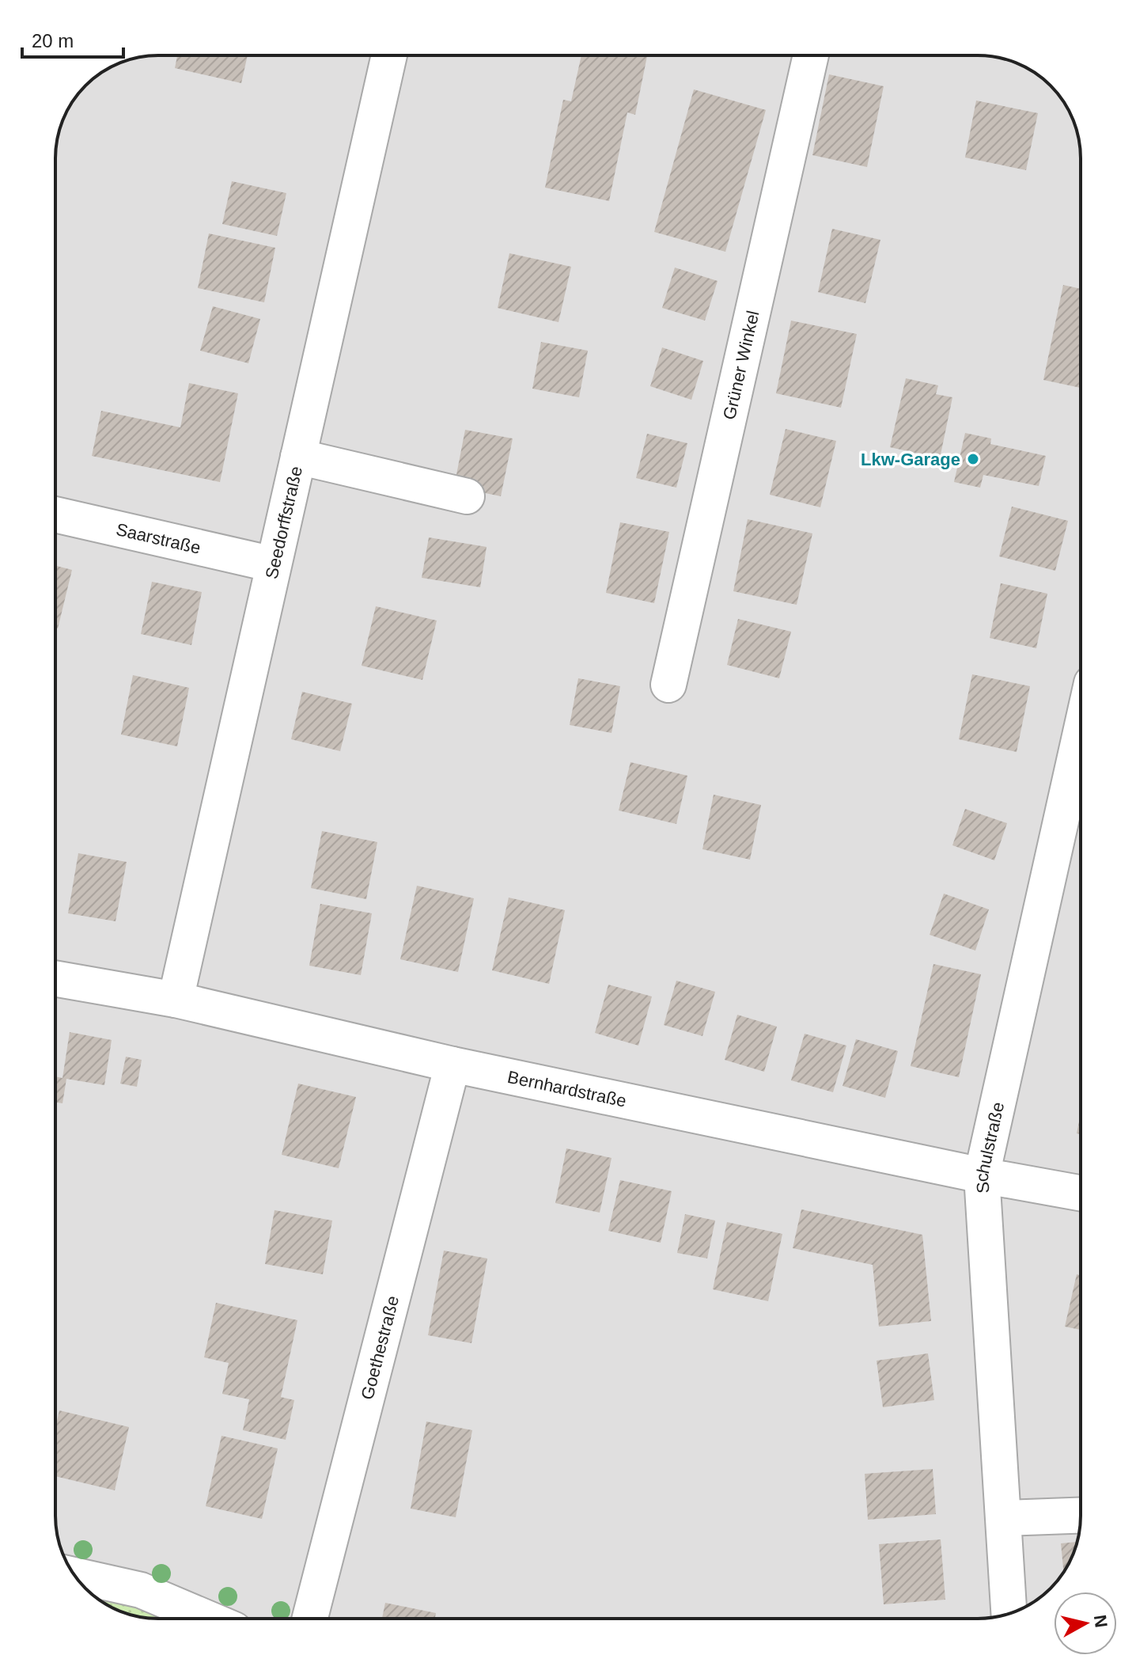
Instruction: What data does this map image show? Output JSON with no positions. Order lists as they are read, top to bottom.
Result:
{
  "streets": {
    "street": [
      "Grüner Winkel",
      "Seedorffstraße",
      "Saarstraße",
      "Bernhardstraße",
      "Schulstraße",
      "Goethestraße"
    ]
  },
  "crossings": [
    ["Seedorffstraße", "Saarstraße"],
    ["Seedorffstraße", "Bernhardstraße"],
    ["Bernhardstraße", "Schulstraße"],
    ["Bernhardstraße", "Goethestraße"]
  ],
  "places": ["Lkw-Garage"],
  "scale_bar": "20 m",
  "north": "right"
}
